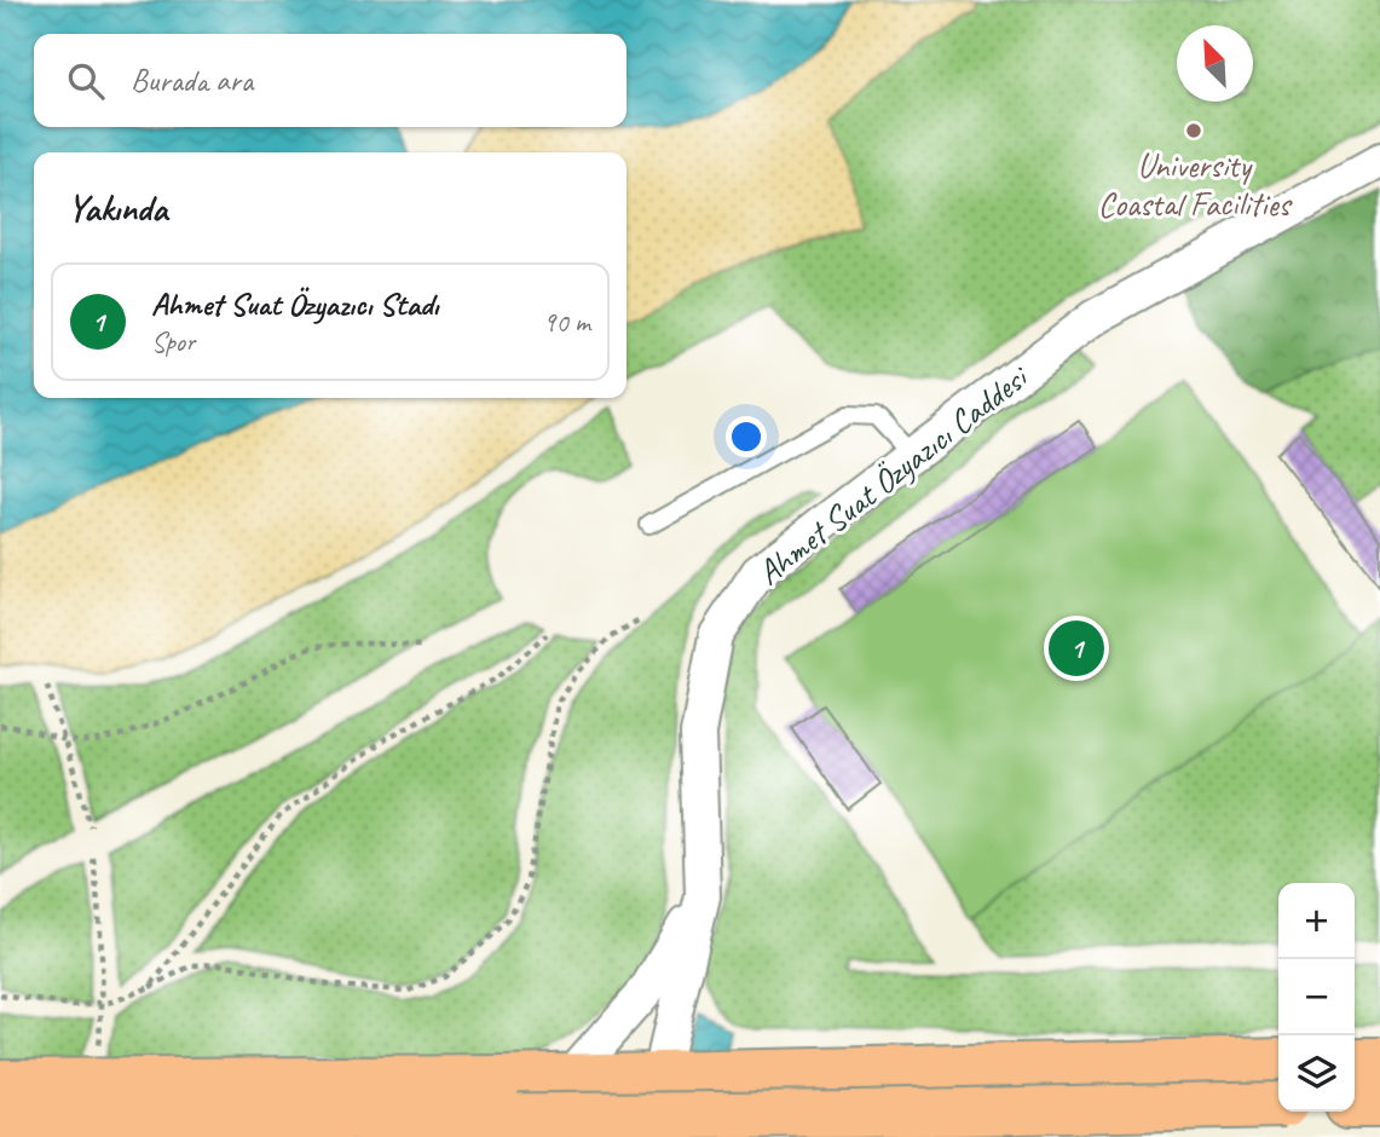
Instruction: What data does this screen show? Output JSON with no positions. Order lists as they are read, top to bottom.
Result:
{
  "streets": {
    "street": ["Ahmet Suat Özyazıcı Caddesi"]
  },
  "places": ["University Coastal Facilities"],
  "north": "top left",
  "page": {
    "search": "Burada ara",
    "heading": "Yakında",
    "list": [
      {
        "mark": "1",
        "name": "Ahmet Suat Özyazıcı Stadı",
        "note": "Spor",
        "value": "90 m"
      }
    ],
    "pins": "1",
    "map_buttons": ["+", "−"]
  }
}
